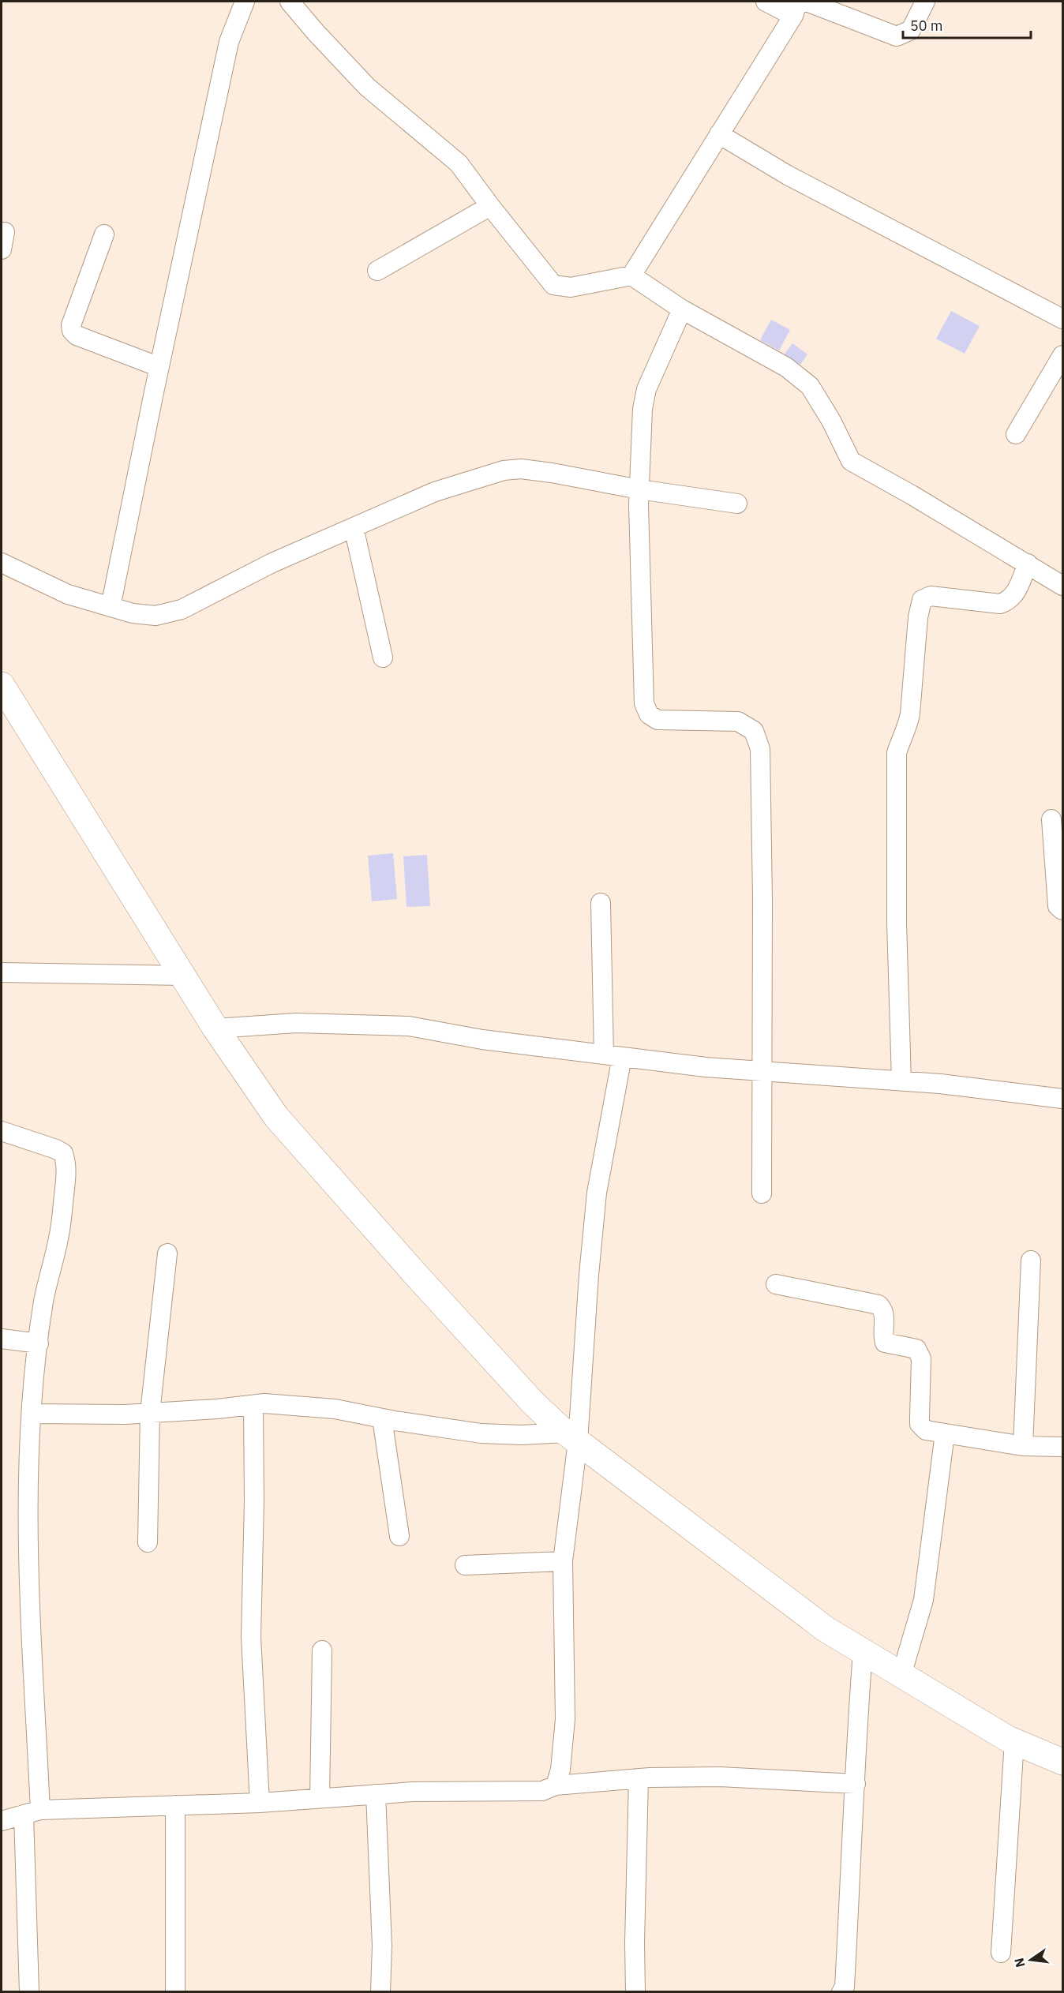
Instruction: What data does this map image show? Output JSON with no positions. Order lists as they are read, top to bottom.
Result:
{
  "scale_bar": "50 m",
  "north": "left"
}
